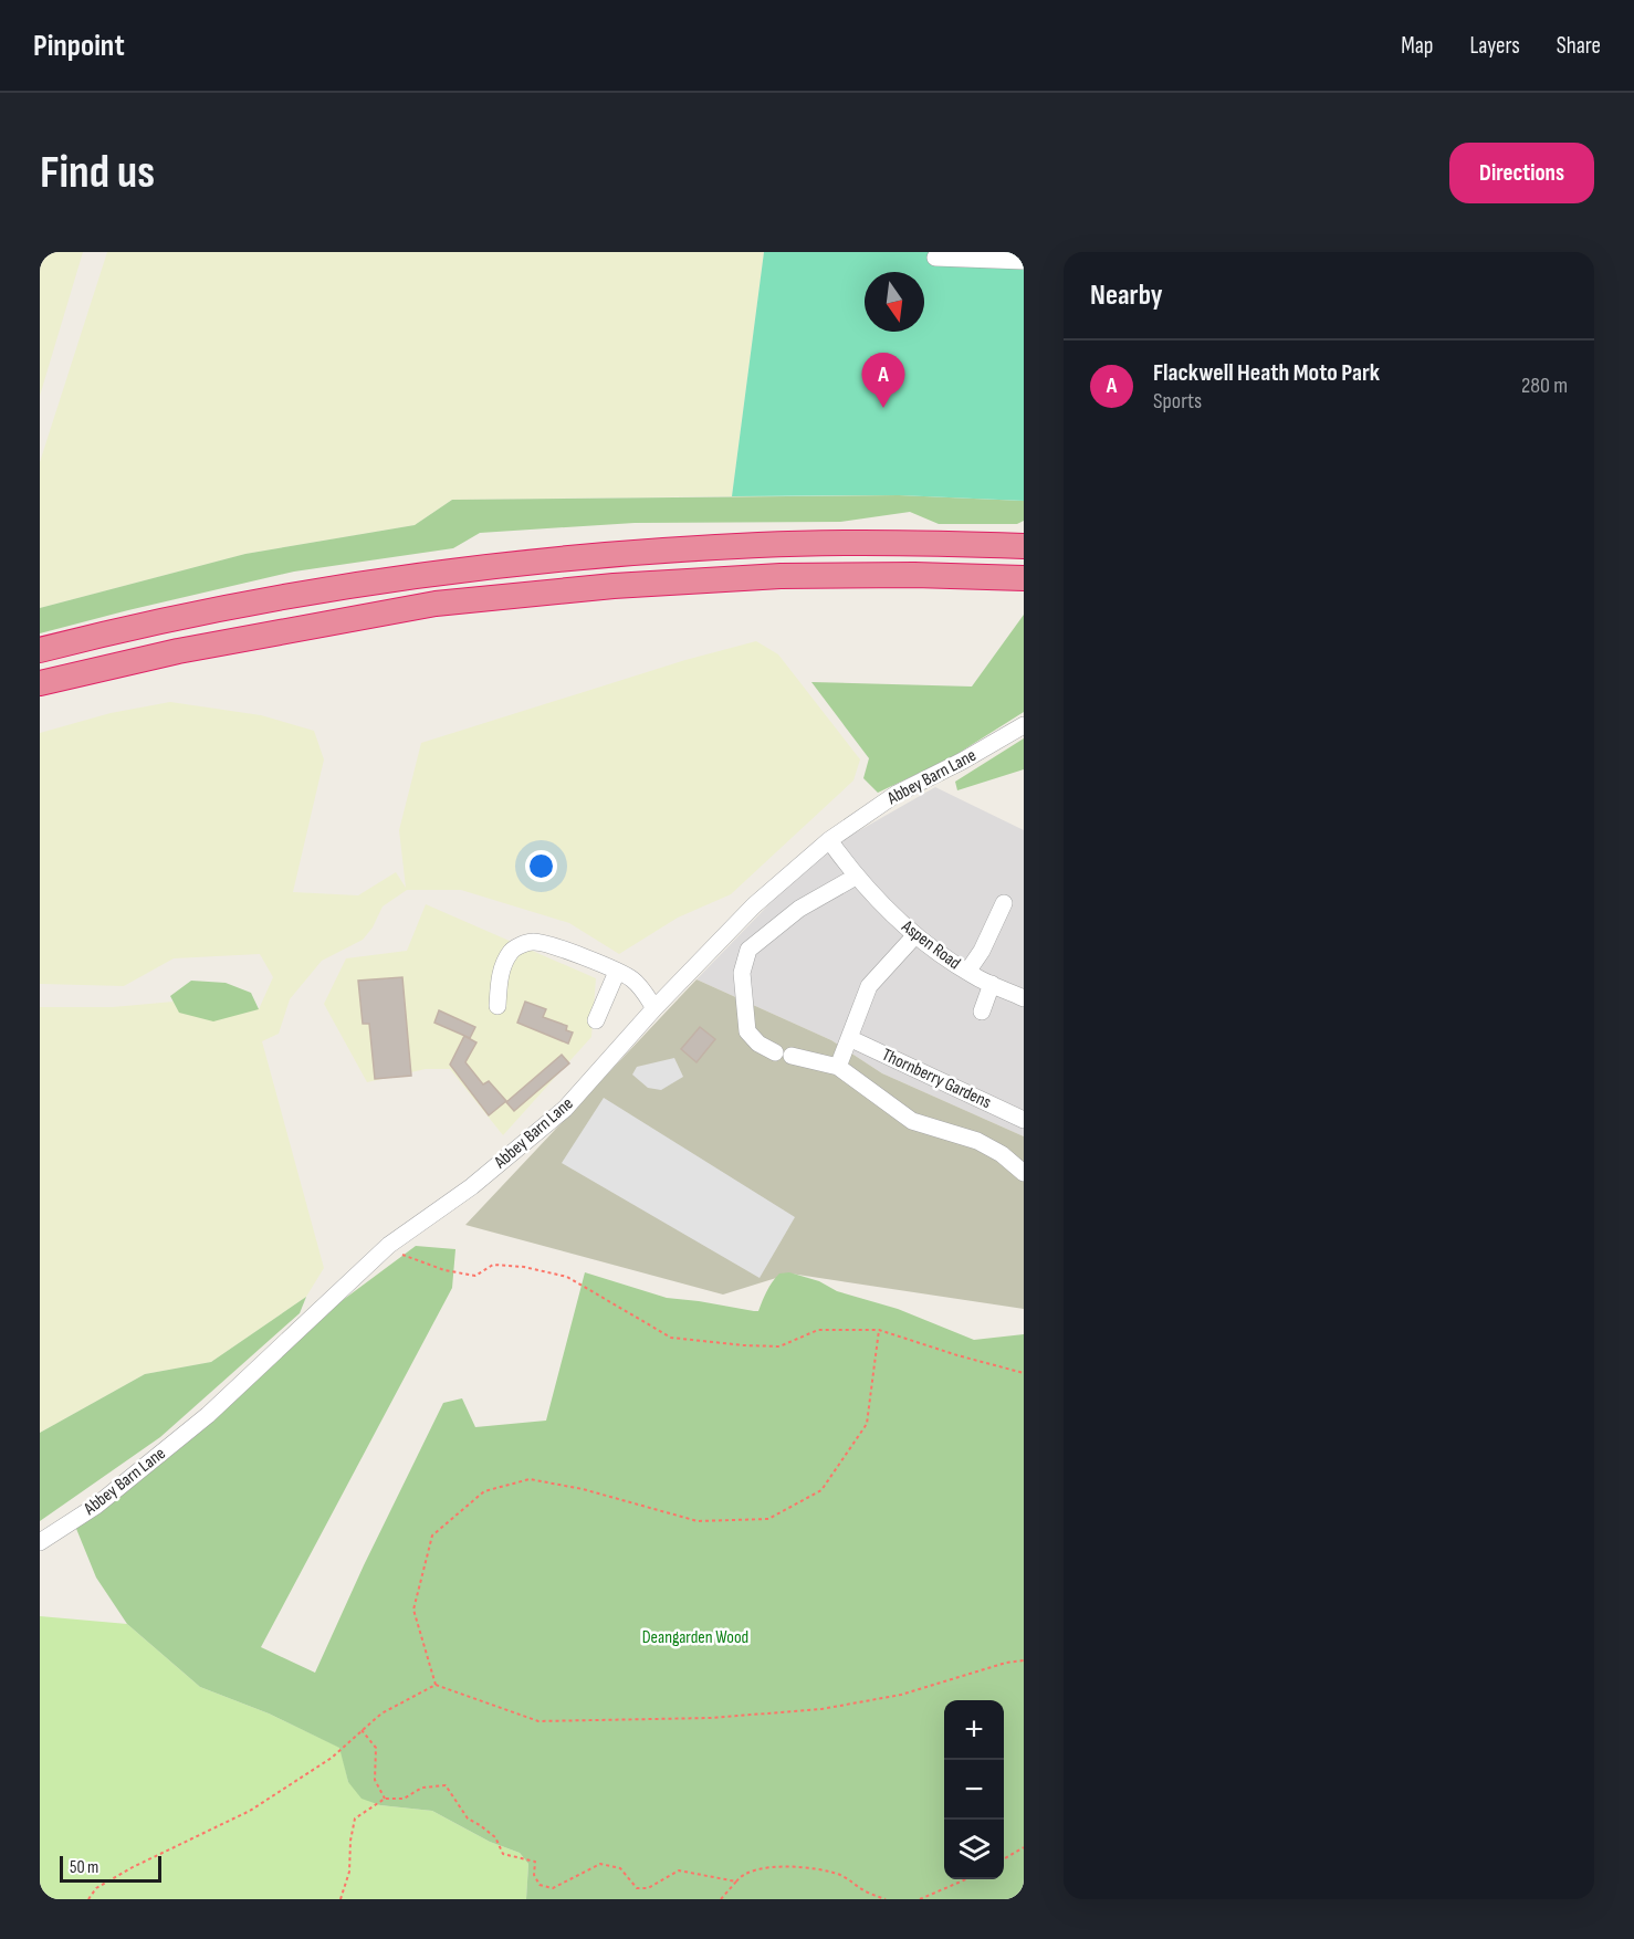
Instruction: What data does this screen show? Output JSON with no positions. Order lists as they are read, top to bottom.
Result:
{
  "streets": {
    "street": ["Abbey Barn Lane", "Aspen Road", "Thornberry Gardens"]
  },
  "crossings": [
    ["Abbey Barn Lane", "Aspen Road"]
  ],
  "parks": ["Deangarden Wood"],
  "scale_bar": "50 m",
  "north": "bottom",
  "page": {
    "header": "Pinpoint",
    "nav": ["Map", "Layers", "Share"],
    "buttons": "Directions",
    "title": "Find us",
    "heading": "Nearby",
    "list": [
      {
        "mark": "A",
        "name": "Flackwell Heath Moto Park",
        "note": "Sports",
        "value": "280 m"
      }
    ],
    "pins": "A",
    "map_buttons": ["+", "−"],
    "scale": "50 m"
  }
}
